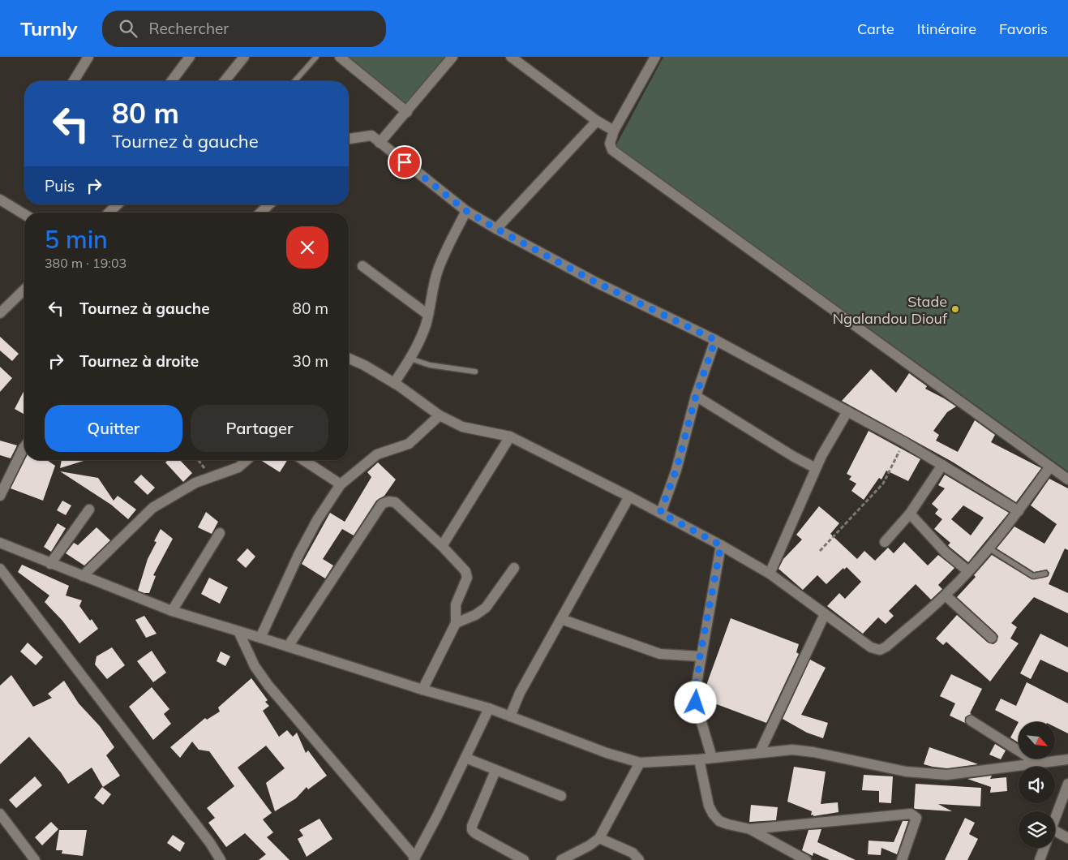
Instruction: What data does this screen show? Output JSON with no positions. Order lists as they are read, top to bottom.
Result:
{
  "places": ["Stade Ngalandou Diouf"],
  "north": "bottom right",
  "page": {
    "header": "Turnly",
    "search": "Rechercher",
    "nav": ["Carte", "Itinéraire", "Favoris"],
    "turn": ["80 m", "Tournez à gauche"],
    "then": "Puis",
    "heading": ["5 min", "380 m · 19:03"],
    "list": [
      {
        "name": "Tournez à gauche",
        "value": "80 m"
      },
      {
        "name": "Tournez à droite",
        "value": "30 m"
      }
    ],
    "buttons": ["Quitter", "Partager"]
  }
}
